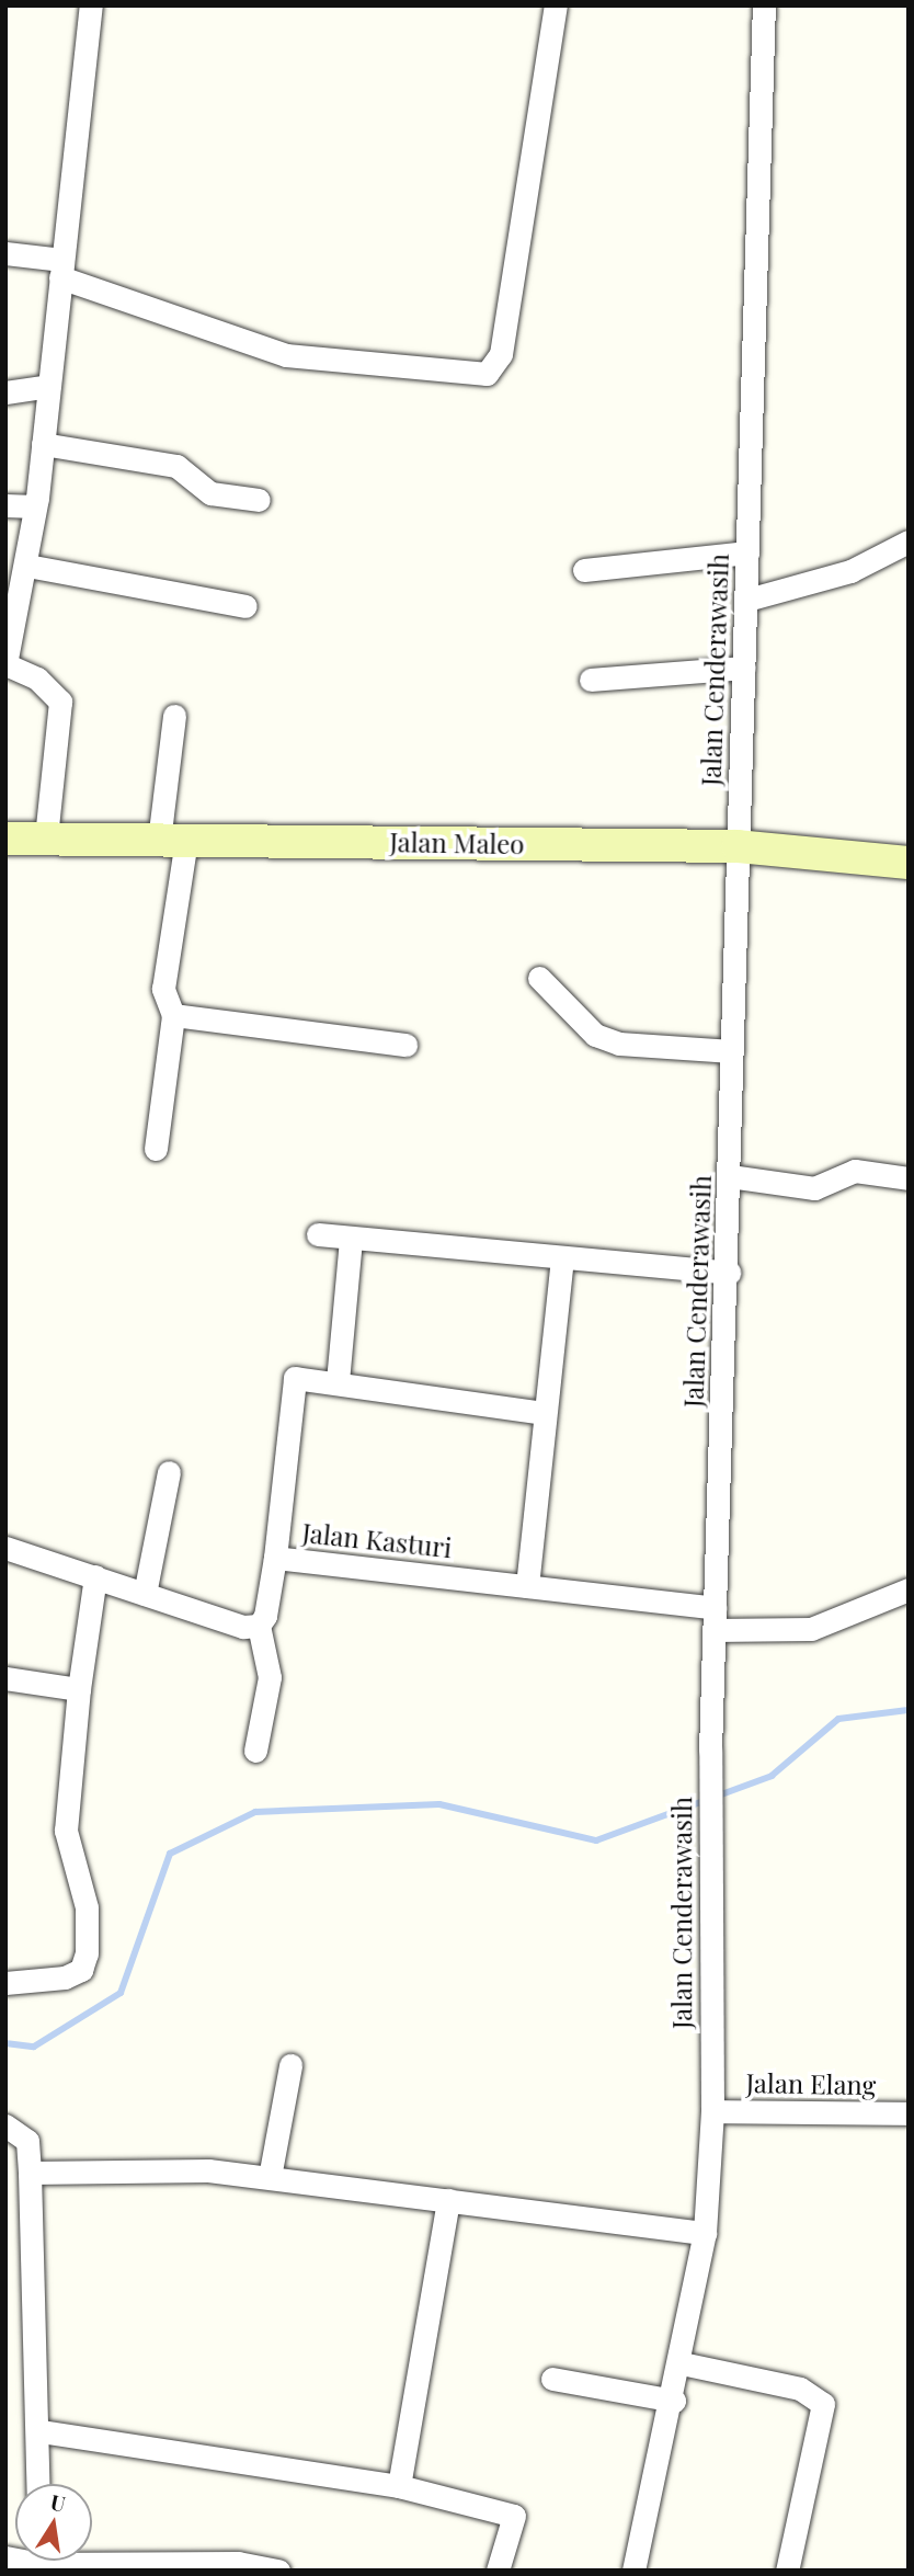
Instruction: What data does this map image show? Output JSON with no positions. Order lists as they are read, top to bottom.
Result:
{
  "streets": {
    "street": [
      "Jalan Cenderawasih",
      "Jalan Maleo",
      "Jalan Kasturi",
      "Jalan Elang"
    ]
  },
  "crossings": [
    ["Jalan Cenderawasih", "Jalan Maleo"],
    ["Jalan Cenderawasih", "Jalan Kasturi"],
    ["Jalan Cenderawasih", "Jalan Elang"]
  ],
  "north": "top"
}
